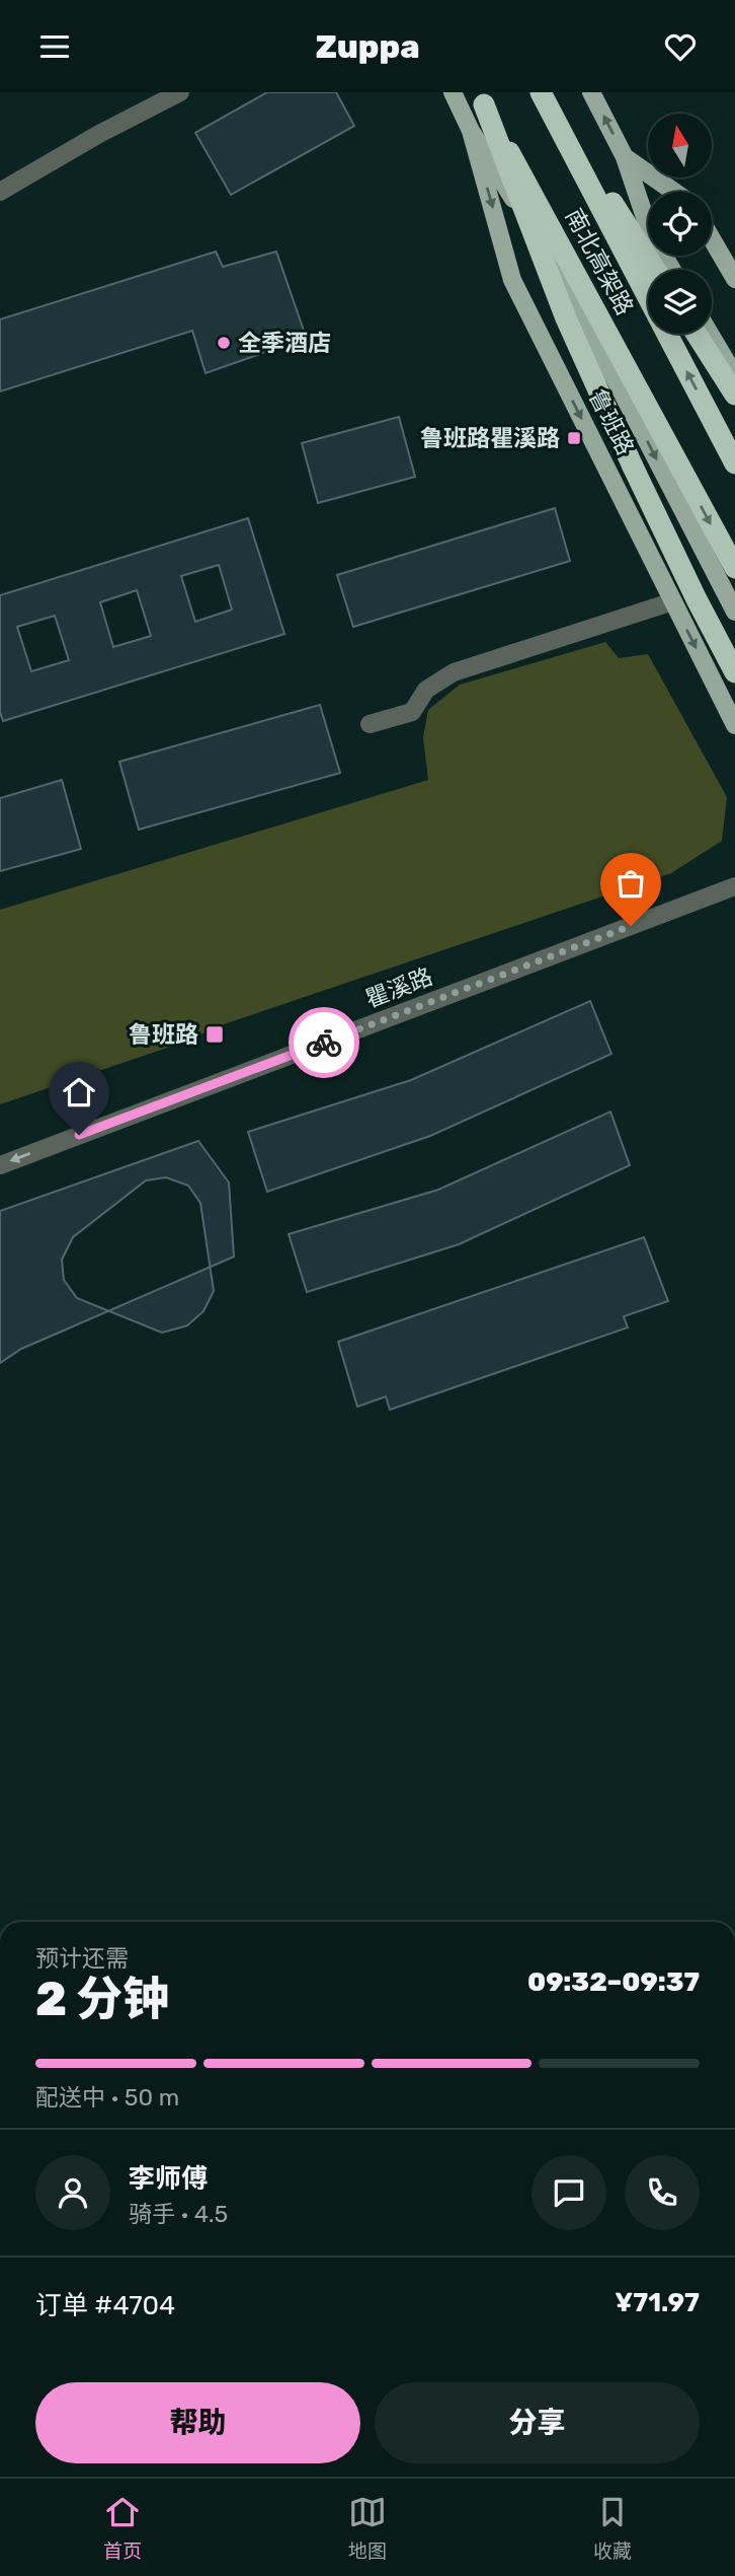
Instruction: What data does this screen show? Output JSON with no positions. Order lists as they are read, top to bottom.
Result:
{
  "streets": {
    "highway": ["南北高架路"],
    "main road": ["鲁班路"],
    "street": ["瞿溪路"]
  },
  "one_way": ["鲁班路", "瞿溪路"],
  "places": {
    "other": ["全季酒店"],
    "transit": ["鲁班路瞿溪路", "鲁班路"]
  },
  "north": "top",
  "page": {
    "header": "Zuppa",
    "heading": ["2 分钟", "预计还需", "09:32–09:37"],
    "panel": [
      "李师傅",
      "骑手 · 4.5",
      "订单 #4704",
      "¥71.97"
    ],
    "bar": "配送中 · 50 m",
    "buttons": ["帮助", "分享"],
    "tabs": ["首页", "地图", "收藏"]
  }
}
